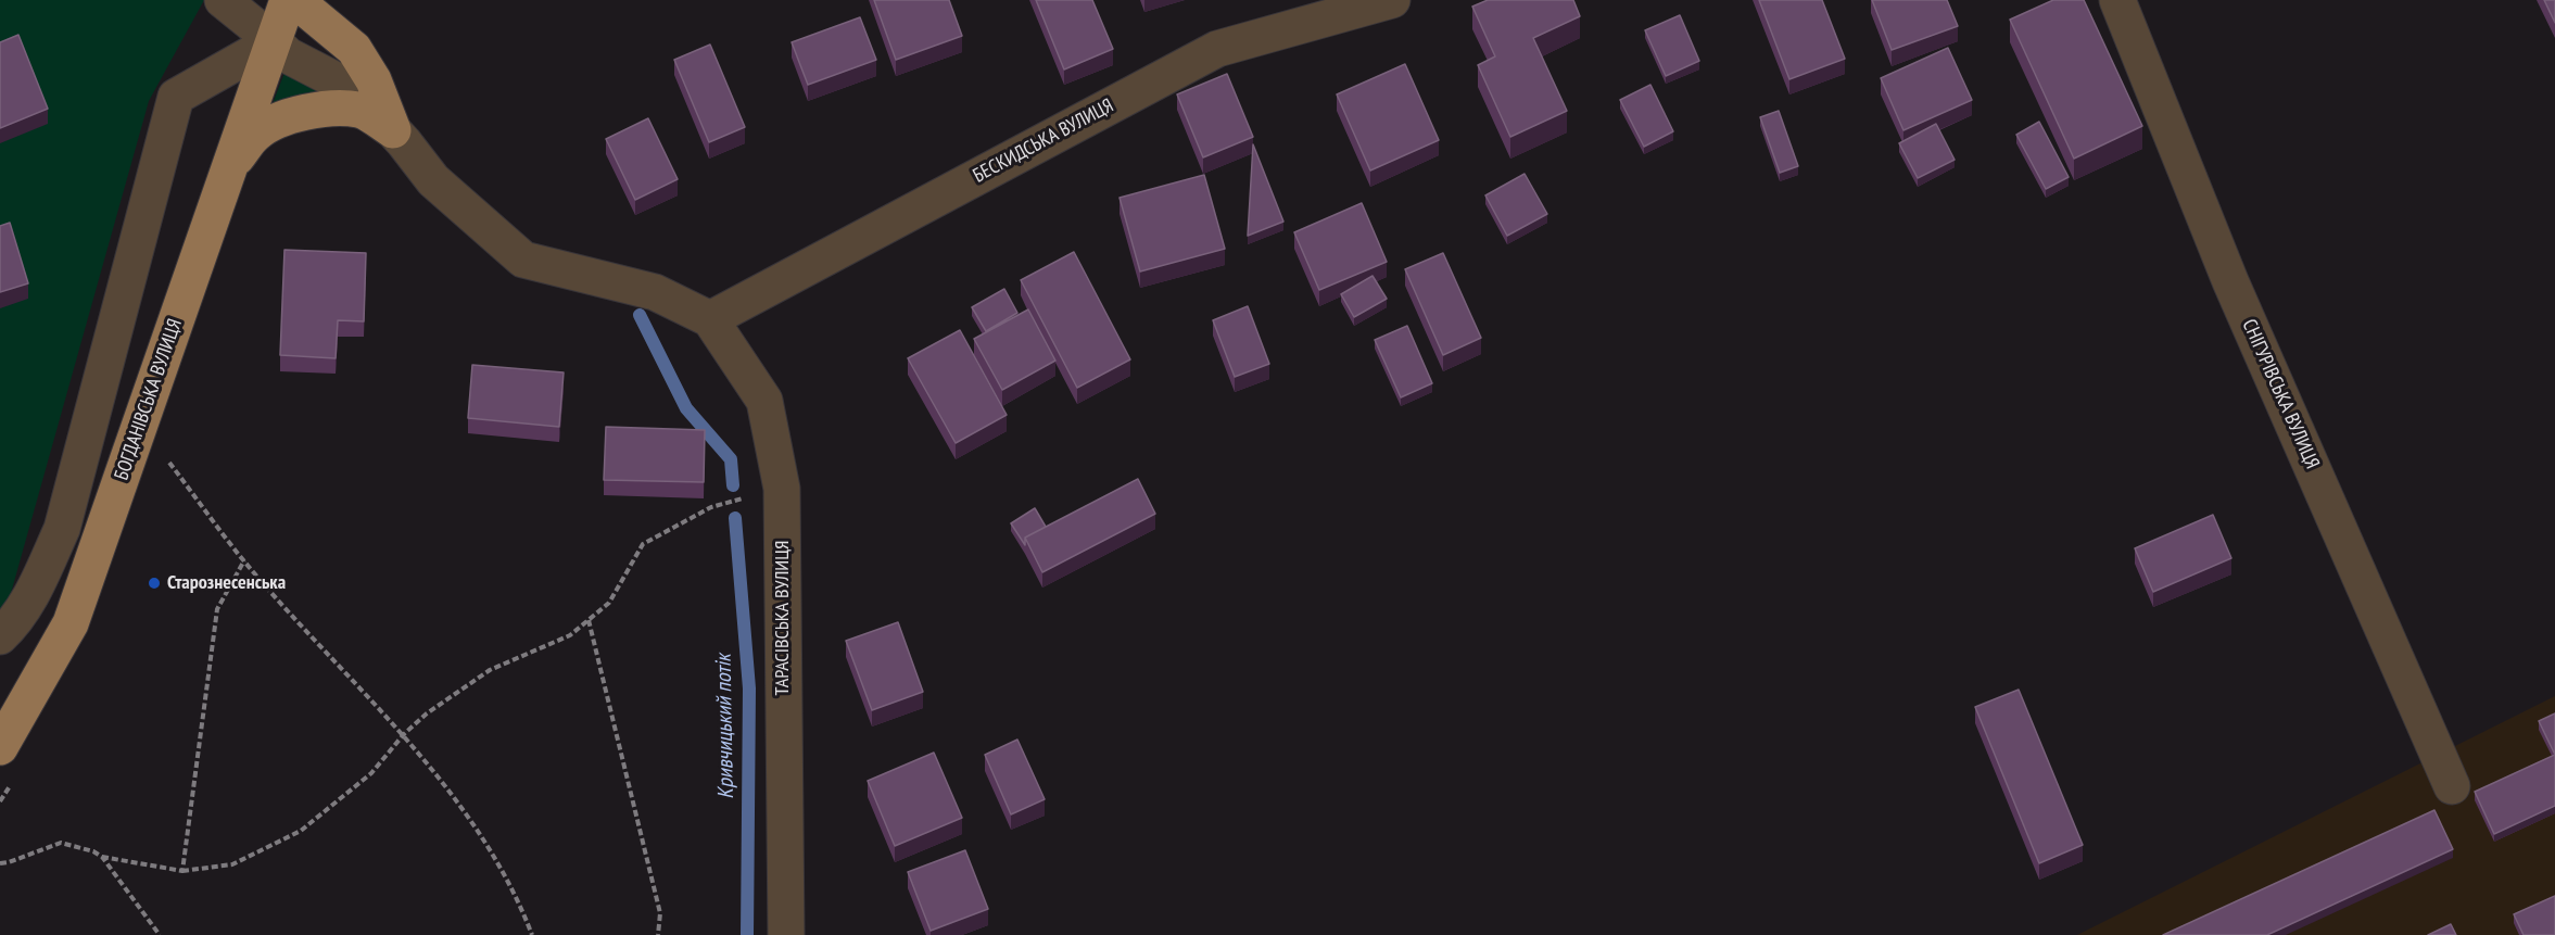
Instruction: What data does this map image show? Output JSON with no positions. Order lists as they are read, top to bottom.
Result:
{
  "streets": {
    "main road": ["БОГДАНІВСЬКА ВУЛИЦЯ"],
    "street": ["БЕСКИДСЬКА ВУЛИЦЯ", "СНІГУРІВСЬКА ВУЛИЦЯ", "ТАРАСІВСЬКА ВУЛИЦЯ"]
  },
  "crossings": [
    ["БЕСКИДСЬКА ВУЛИЦЯ", "ТАРАСІВСЬКА ВУЛИЦЯ"]
  ],
  "water": ["Кривчицький потік"],
  "places": ["Старознесенська"]
}
